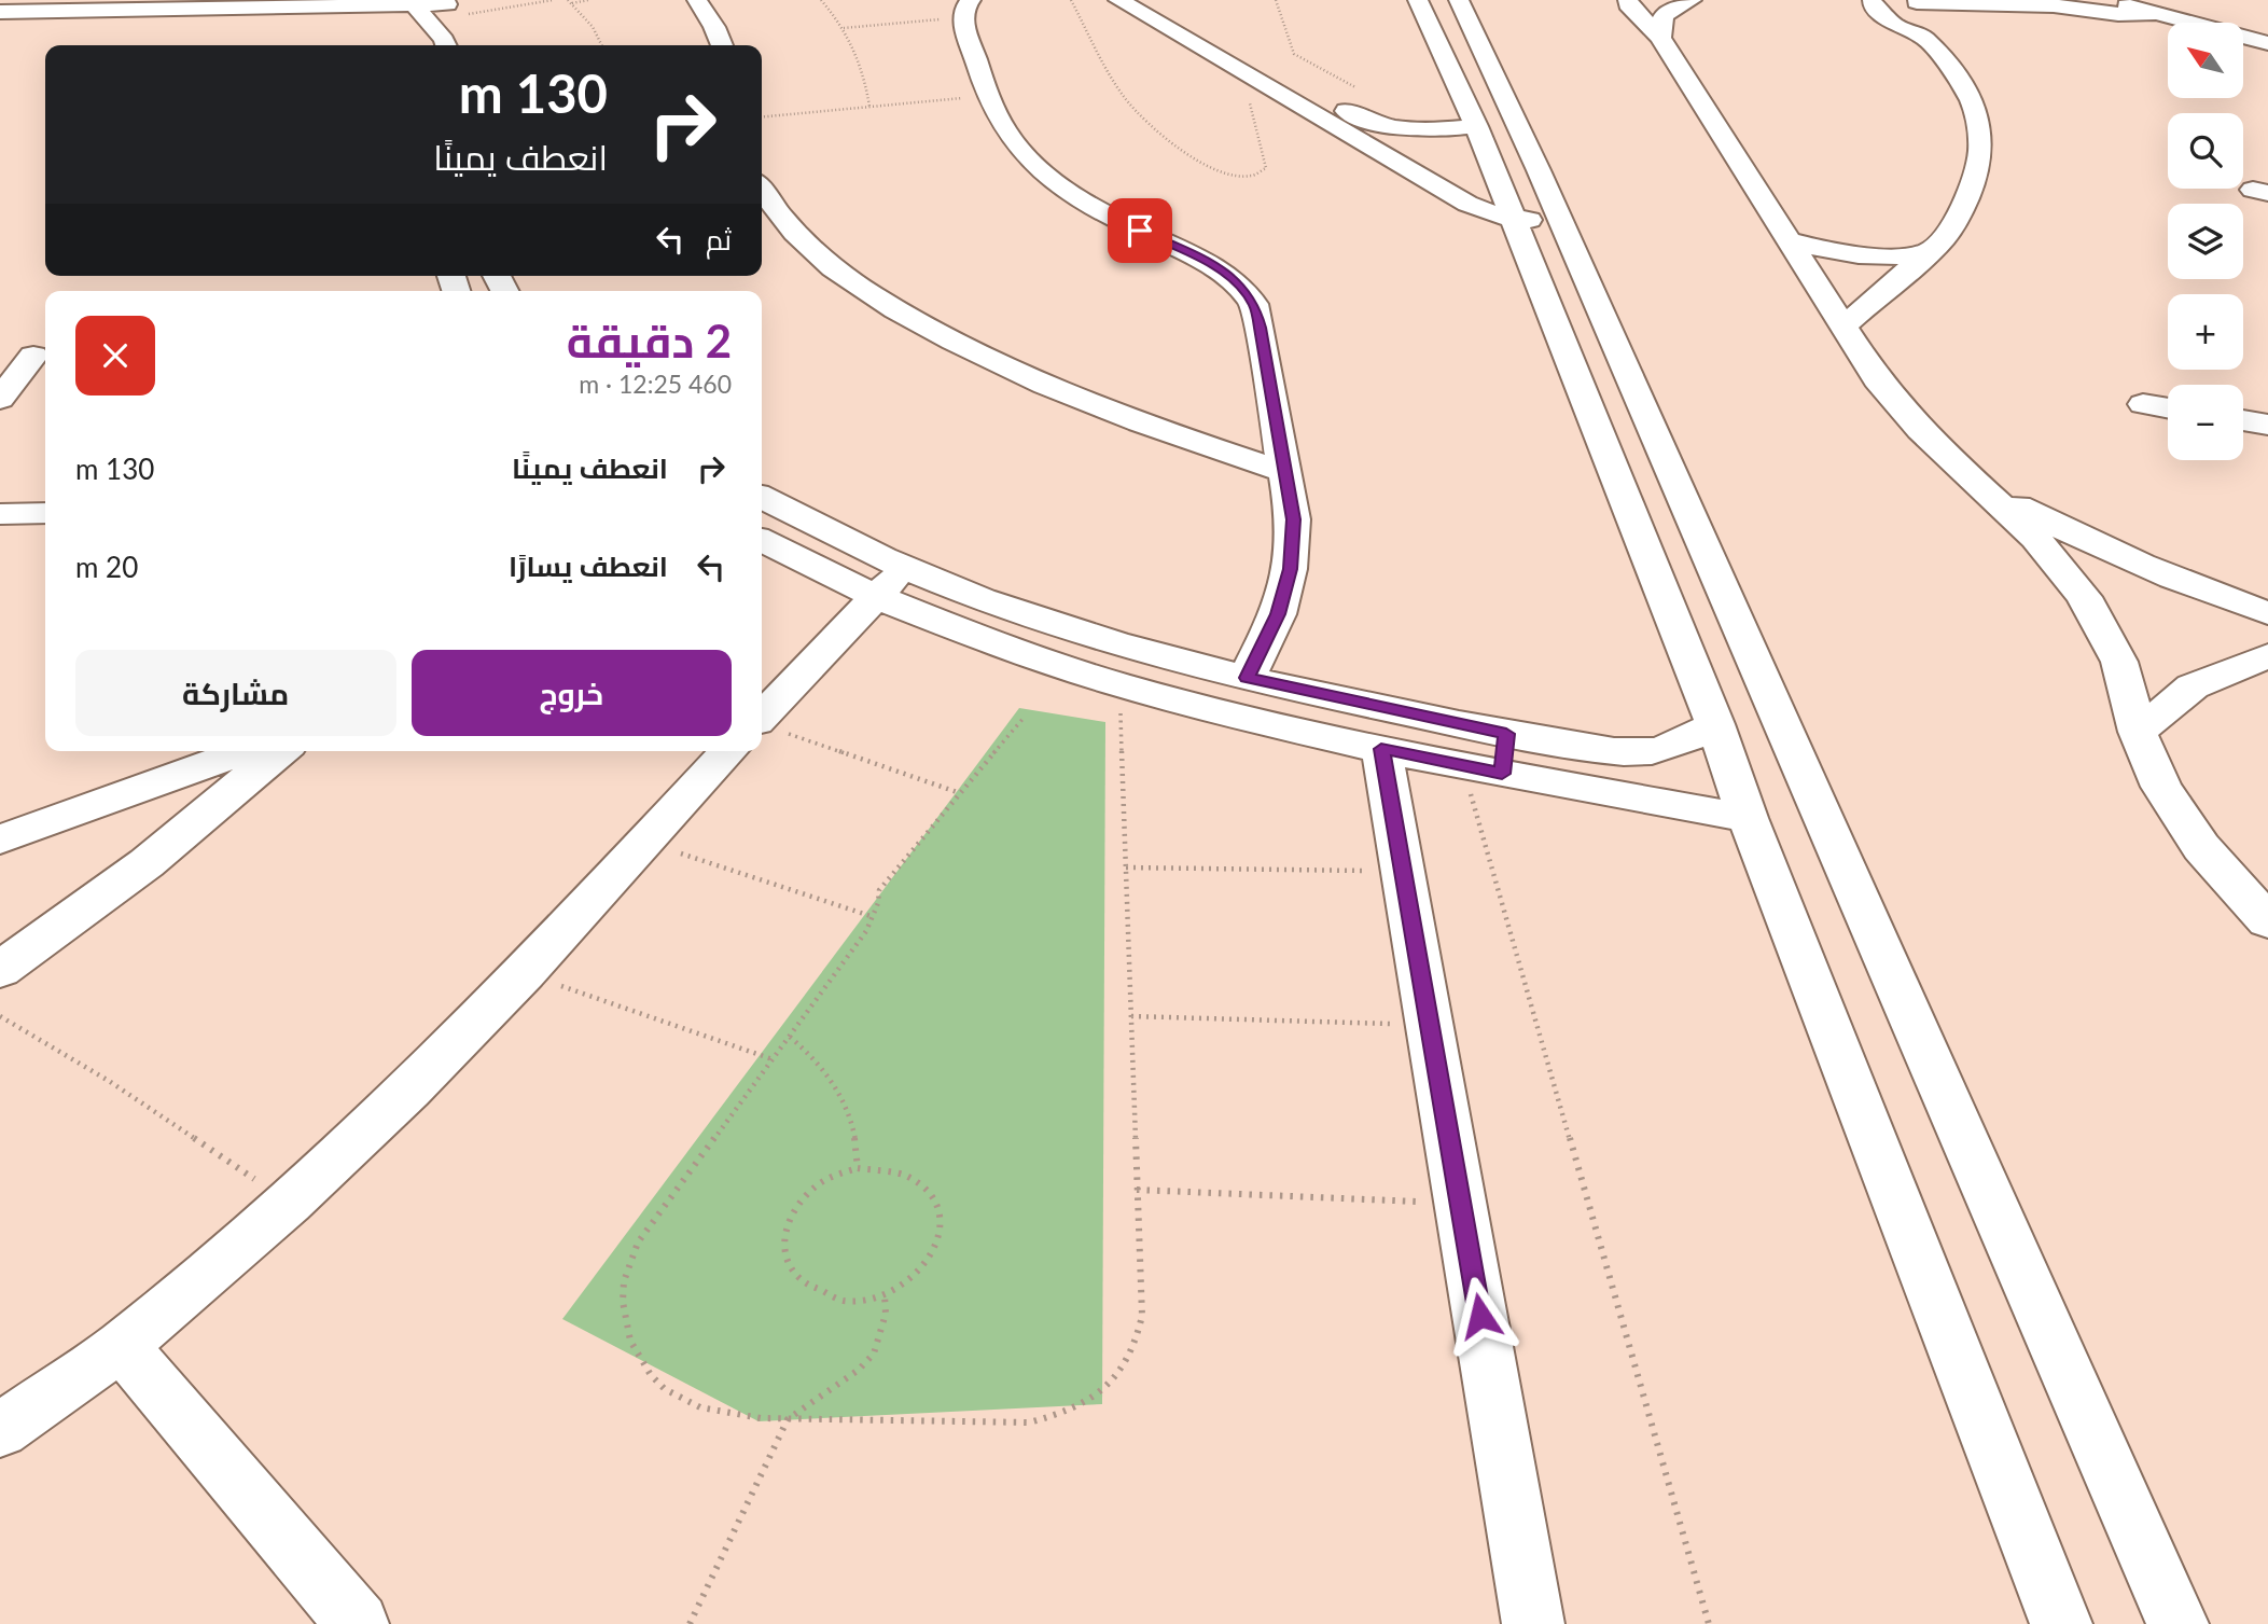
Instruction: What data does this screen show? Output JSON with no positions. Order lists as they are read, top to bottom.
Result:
{
  "north": "top left",
  "page": {
    "map_buttons": ["+", "−"],
    "turn": ["130 m", "انعطف يمينًا"],
    "then": "ثم",
    "heading": ["2 دقيقة", "460 m · 12:25"],
    "list": [
      {
        "name": "انعطف يمينًا",
        "value": "130 m"
      },
      {
        "name": "انعطف يسارًا",
        "value": "20 m"
      }
    ],
    "buttons": ["خروج", "مشاركة"]
  }
}
